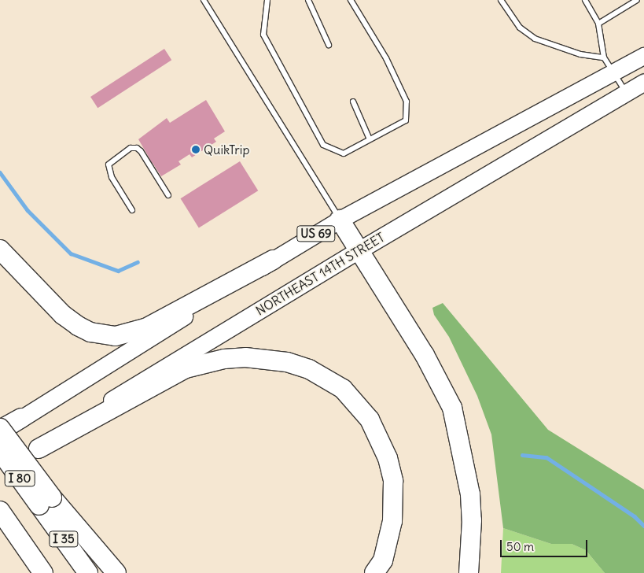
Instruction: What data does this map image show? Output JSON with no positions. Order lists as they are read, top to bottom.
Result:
{
  "streets": {
    "highway": ["I 80", "I 35"],
    "main road": ["US 69", "NORTHEAST 14TH STREET"]
  },
  "crossings": [
    ["I 80", "I 35"]
  ],
  "places": ["QuikTrip"],
  "scale_bar": "50 m"
}
